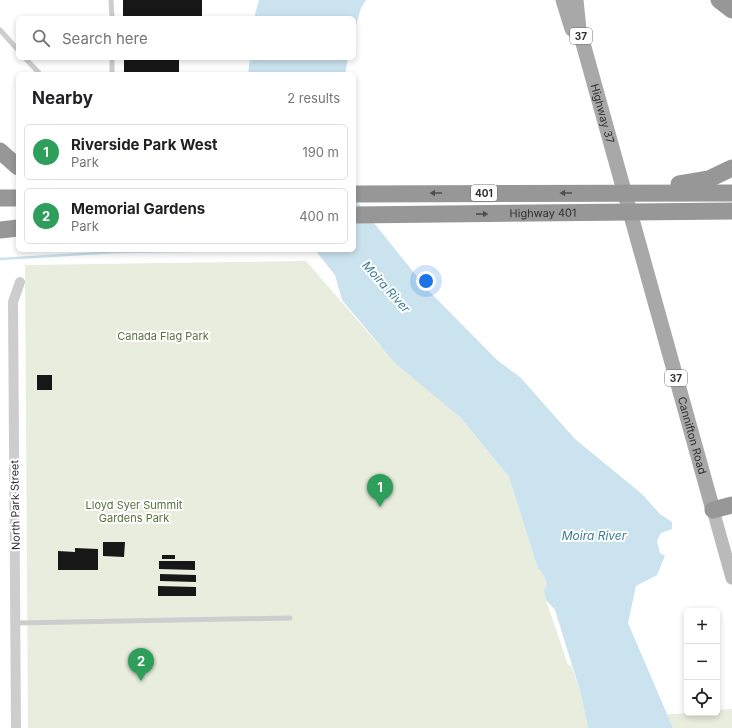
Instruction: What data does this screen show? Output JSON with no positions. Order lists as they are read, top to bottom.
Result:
{
  "streets": {
    "highway": ["401", "Highway 401"],
    "main road": ["37", "Highway 37", "Cannifton Road"],
    "street": ["North Park Street"]
  },
  "crossings": [
    ["Highway 37", "Cannifton Road"]
  ],
  "water": ["Moira River"],
  "parks": ["Canada Flag Park", "Lloyd Syer Summit Gardens Park"],
  "page": {
    "search": "Search here",
    "heading": ["Nearby", "2 results"],
    "list": [
      {
        "mark": "1",
        "name": "Riverside Park West",
        "note": "Park",
        "value": "190 m"
      },
      {
        "mark": "2",
        "name": "Memorial Gardens",
        "note": "Park",
        "value": "400 m"
      }
    ],
    "pins": ["1", "2"],
    "map_buttons": ["+", "−"]
  }
}
